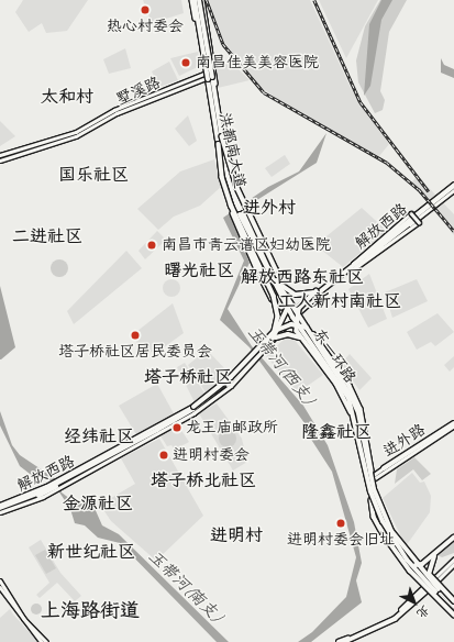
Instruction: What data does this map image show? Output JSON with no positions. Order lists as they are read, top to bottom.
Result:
{
  "streets": {
    "highway": ["东一环路"],
    "main road": ["洪都南大道", "解放西路"],
    "street": ["墅溪路", "进外路"]
  },
  "crossings": [
    ["墅溪路", "洪都南大道"],
    ["洪都南大道", "解放西路"],
    ["洪都南大道", "东一环路"],
    ["洪都南大道", "进外路"]
  ],
  "districts": [
    "太和村",
    "国乐社区",
    "进外村",
    "二进社区",
    "曙光社区",
    "解放西路东社区",
    "工人新村南社区",
    "塔子桥社区",
    "隆鑫社区",
    "经纬社区",
    "塔子桥北社区",
    "金源社区",
    "进明村",
    "新世纪社区",
    "上海路街道"
  ],
  "water": ["玉带河(西支)", "玉带河(南支)"],
  "places": [
    "热心村委会",
    "南昌佳美美容医院",
    "南昌市青云谱区妇幼医院",
    "塔子桥社区居民委员会",
    "龙王庙邮政所",
    "进明村委会",
    "进明村委会旧址"
  ],
  "north": "bottom right"
}
